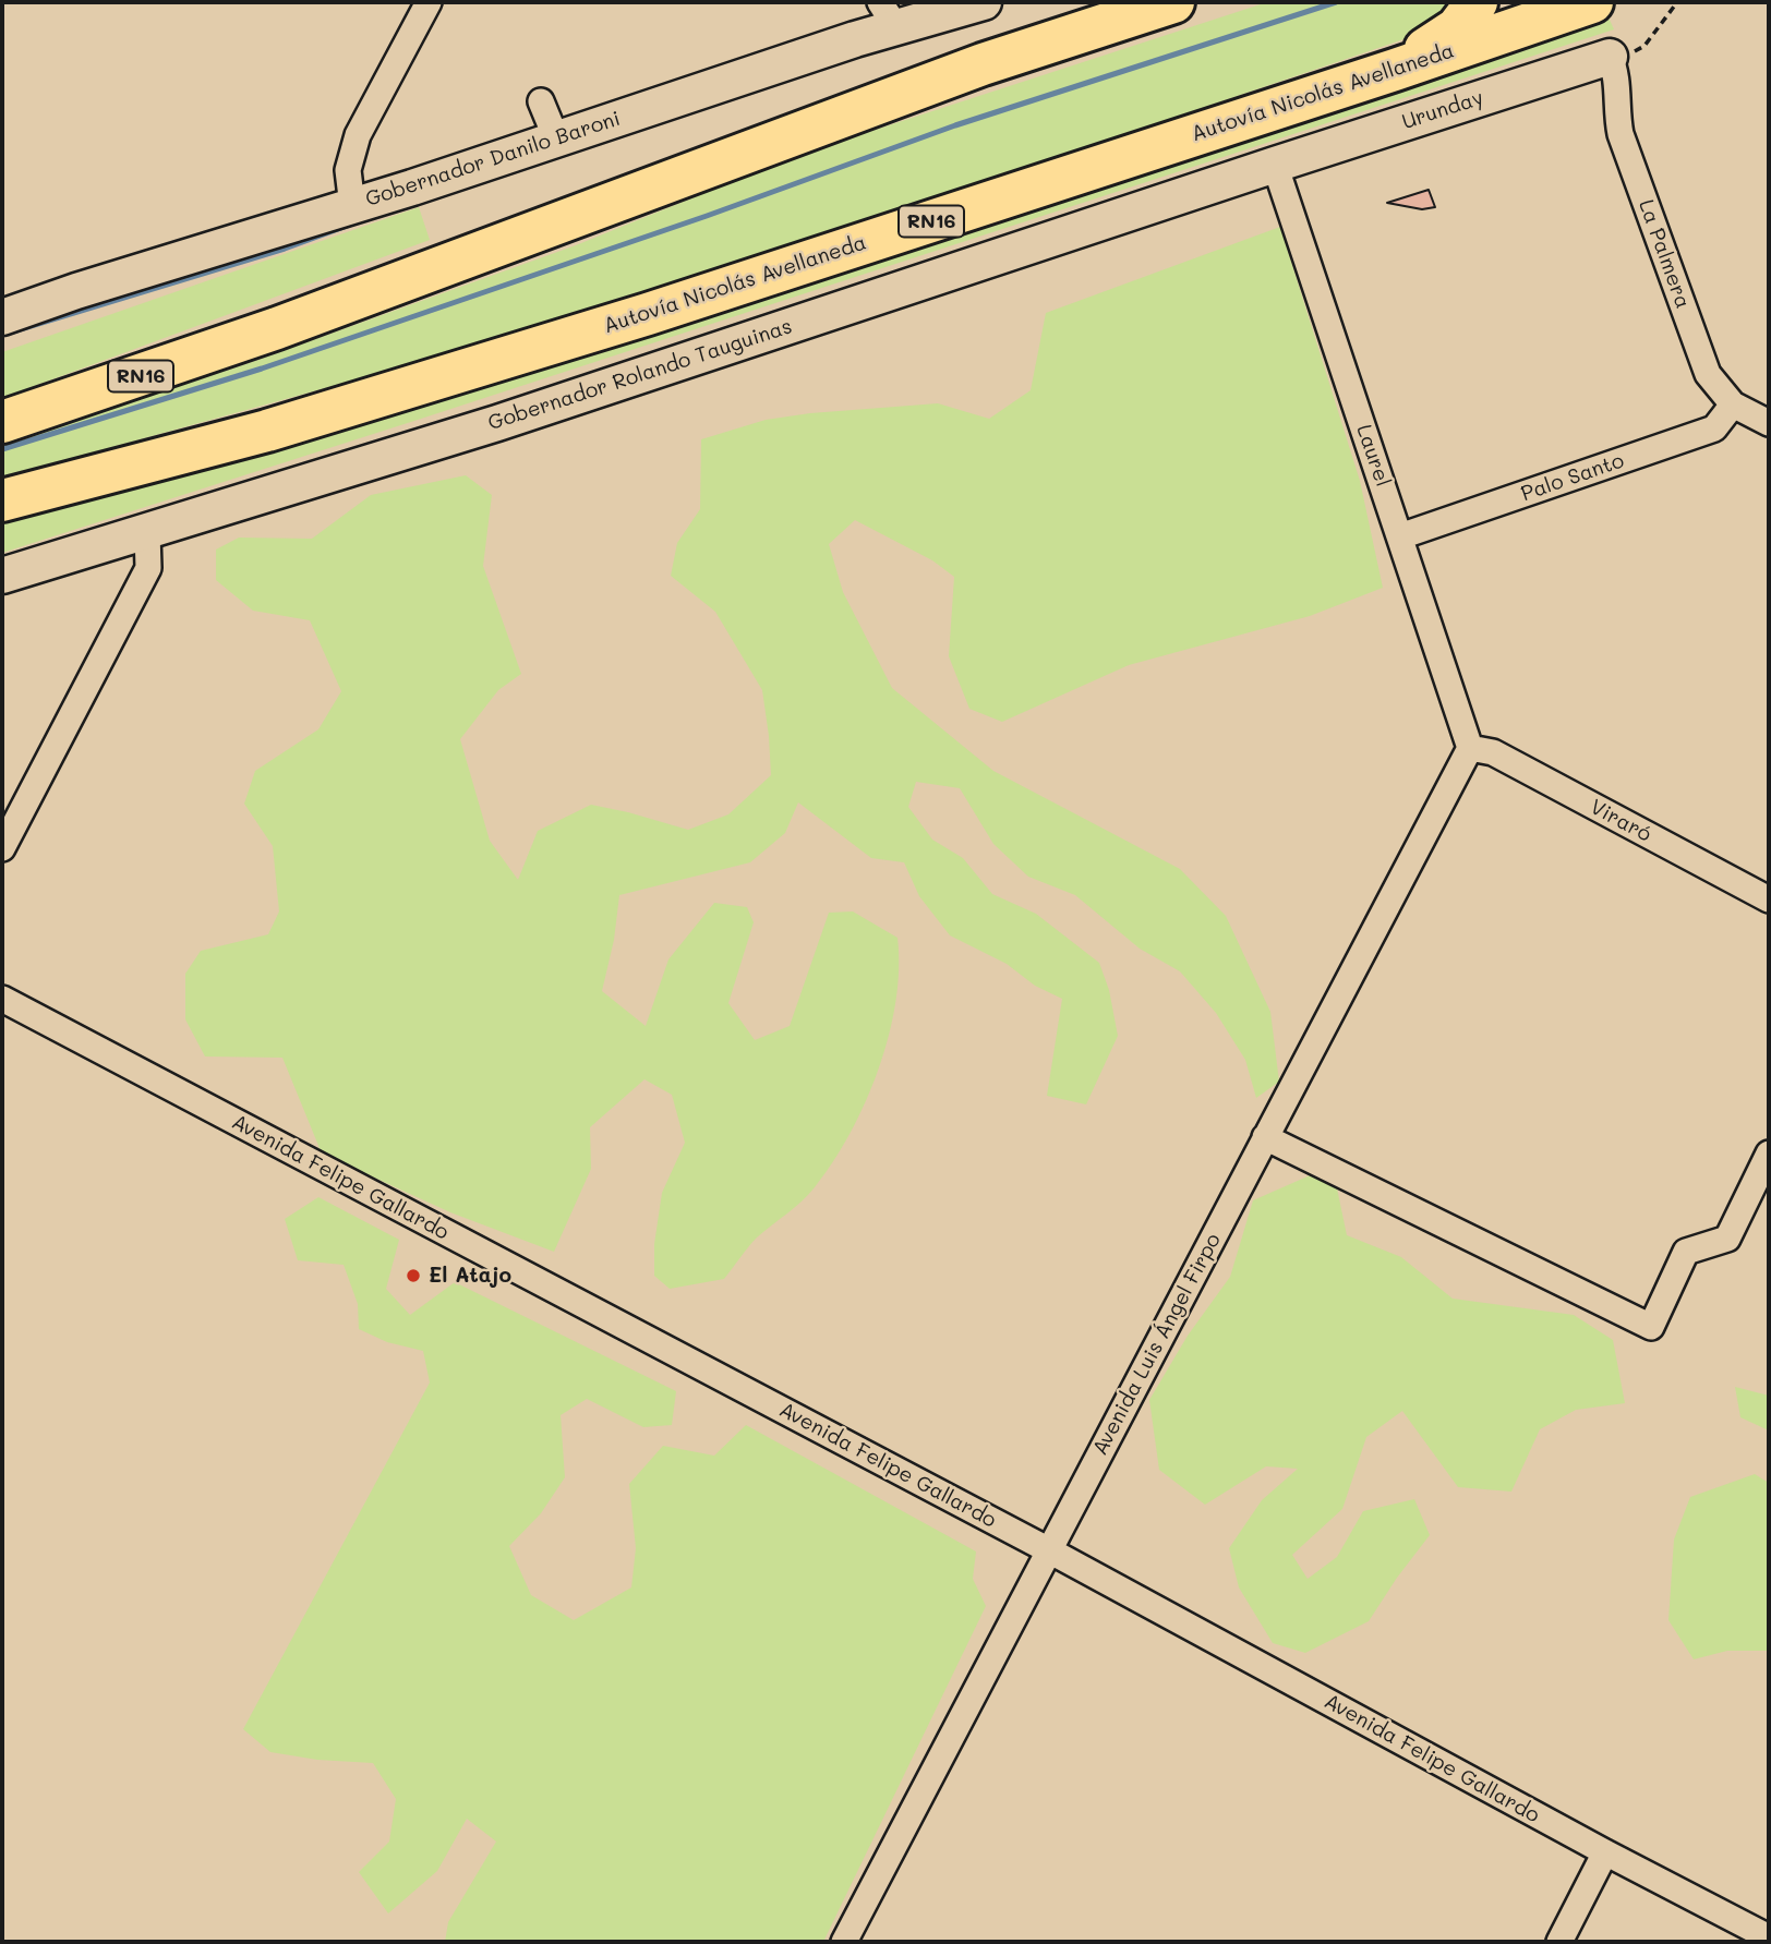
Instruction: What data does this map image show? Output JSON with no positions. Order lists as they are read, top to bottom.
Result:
{
  "streets": {
    "highway": ["Autovía Nicolás Avellaneda", "RN16"],
    "street": [
      "Urunday",
      "Gobernador Danilo Baroni",
      "La Palmera",
      "Gobernador Rolando Tauguinas",
      "Laurel",
      "Palo Santo",
      "Viraró",
      "Avenida Felipe Gallardo",
      "Avenida Luis Ángel Firpo"
    ]
  },
  "crossings": [
    ["Urunday", "La Palmera"],
    ["Urunday", "Gobernador Rolando Tauguinas"],
    ["Urunday", "Laurel"],
    ["La Palmera", "Palo Santo"],
    ["Gobernador Rolando Tauguinas", "Laurel"],
    ["Laurel", "Palo Santo"],
    ["Laurel", "Viraró"],
    ["Laurel", "Avenida Luis Ángel Firpo"],
    ["Viraró", "Avenida Luis Ángel Firpo"],
    ["Avenida Felipe Gallardo", "Avenida Luis Ángel Firpo"]
  ],
  "places": ["El Atajo"]
}
